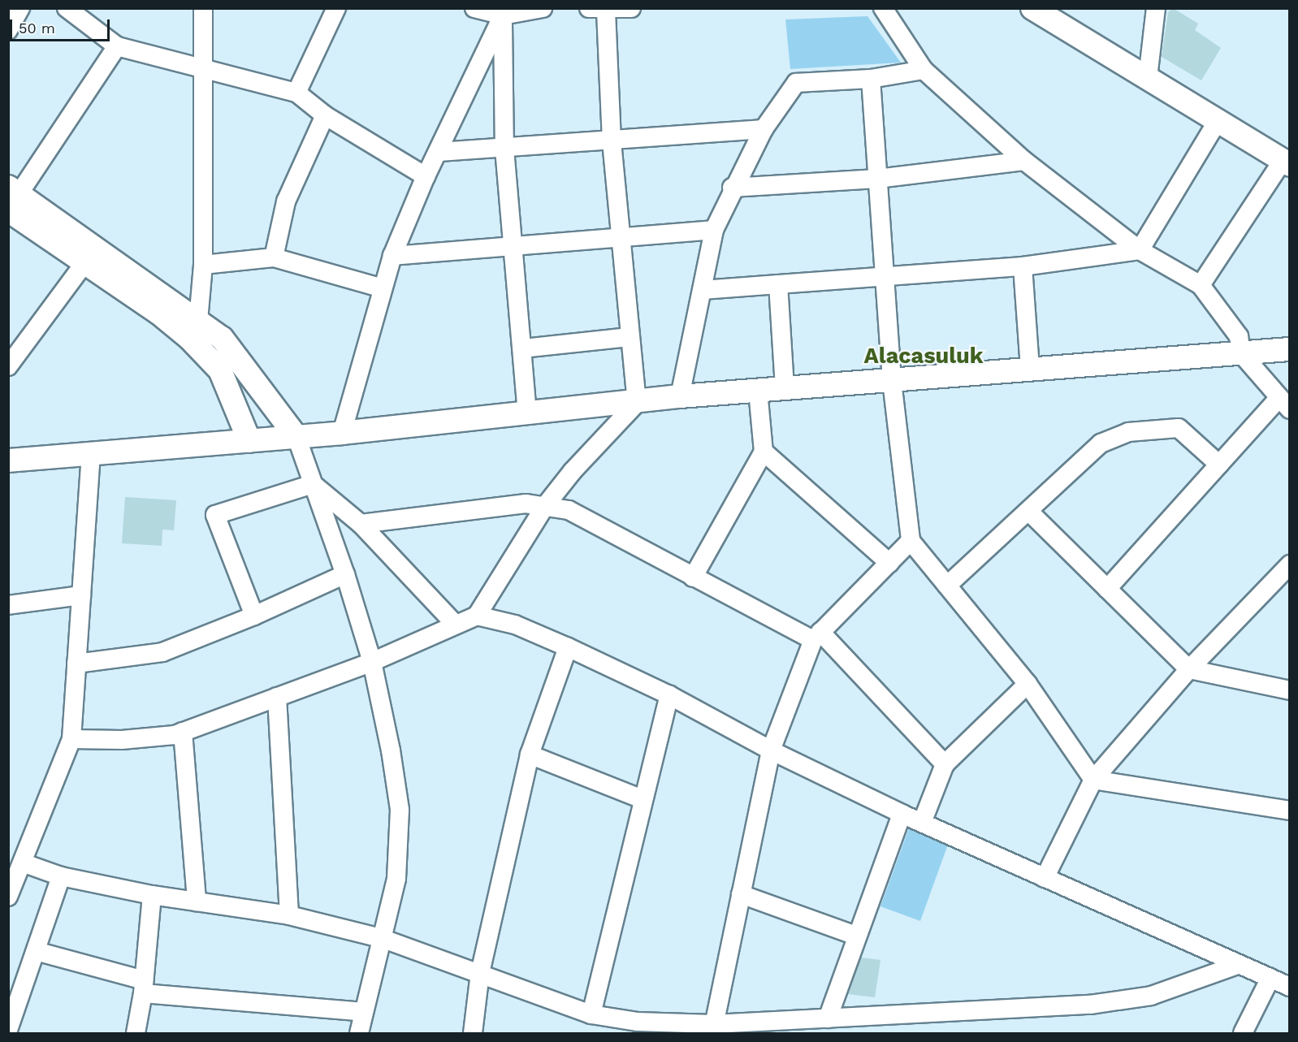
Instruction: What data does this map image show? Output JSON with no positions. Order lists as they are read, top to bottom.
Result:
{
  "districts": ["Alacasuluk"],
  "scale_bar": "50 m"
}
